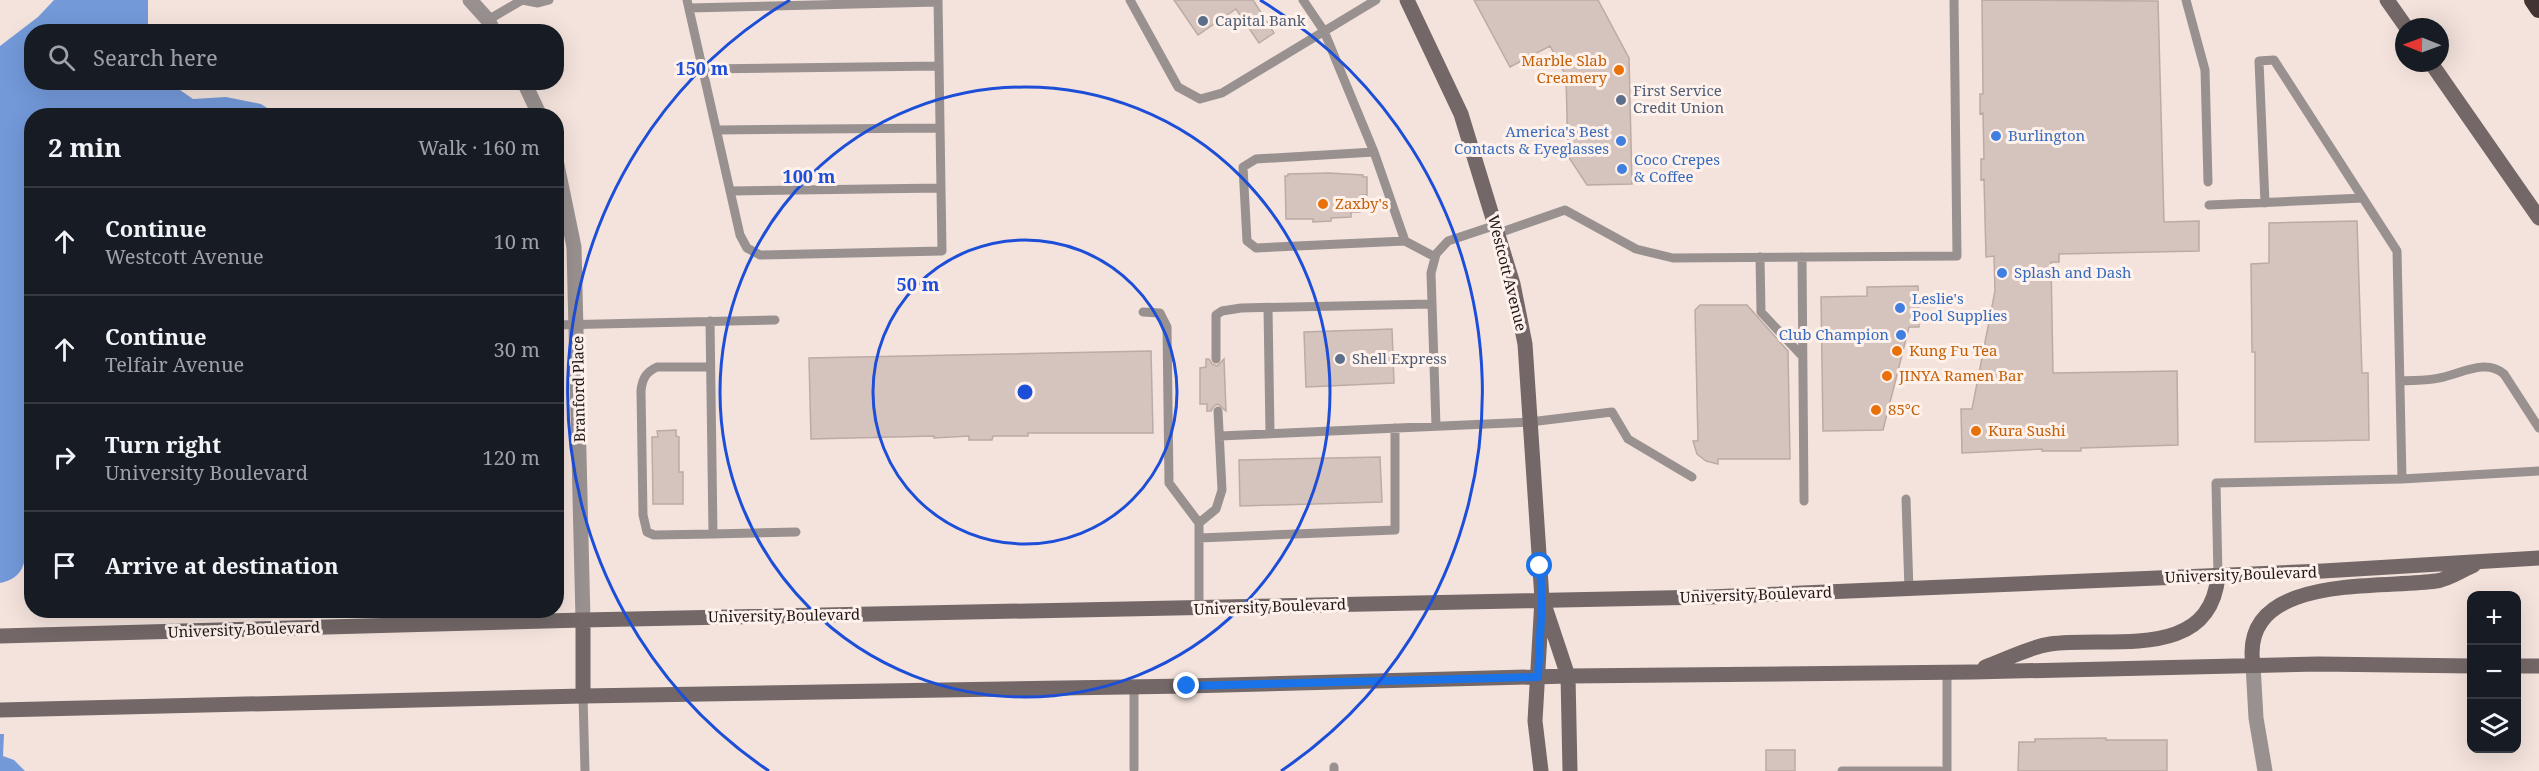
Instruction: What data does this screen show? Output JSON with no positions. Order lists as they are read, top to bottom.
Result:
{
  "streets": {
    "main road": ["Westcott Avenue", "University Boulevard"],
    "street": ["Branford Place"]
  },
  "crossings": [
    ["Westcott Avenue", "University Boulevard"],
    ["Branford Place", "University Boulevard"]
  ],
  "places": [
    "Capital Bank",
    "Marble Slab Creamery",
    "First Service Credit Union",
    "Burlington",
    "America's Best Contacts & Eyeglasses",
    "Coco Crepes & Coffee",
    "Zaxby's",
    "Splash and Dash",
    "Leslie's Pool Supplies",
    "Club Champion",
    "Kung Fu Tea",
    "Shell Express",
    "JINYA Ramen Bar",
    "85°C",
    "Kura Sushi"
  ],
  "north": "left",
  "page": {
    "search": "Search here",
    "heading": ["2 min", "Walk · 160 m"],
    "list": [
      ["Continue", "Westcott Avenue", "10 m"],
      ["Continue", "Telfair Avenue", "30 m"],
      ["Turn right", "University Boulevard", "120 m"],
      "Arrive at destination"
    ],
    "map_buttons": ["+", "−"]
  },
  "rings": ["150 m", "100 m", "50 m"]
}
